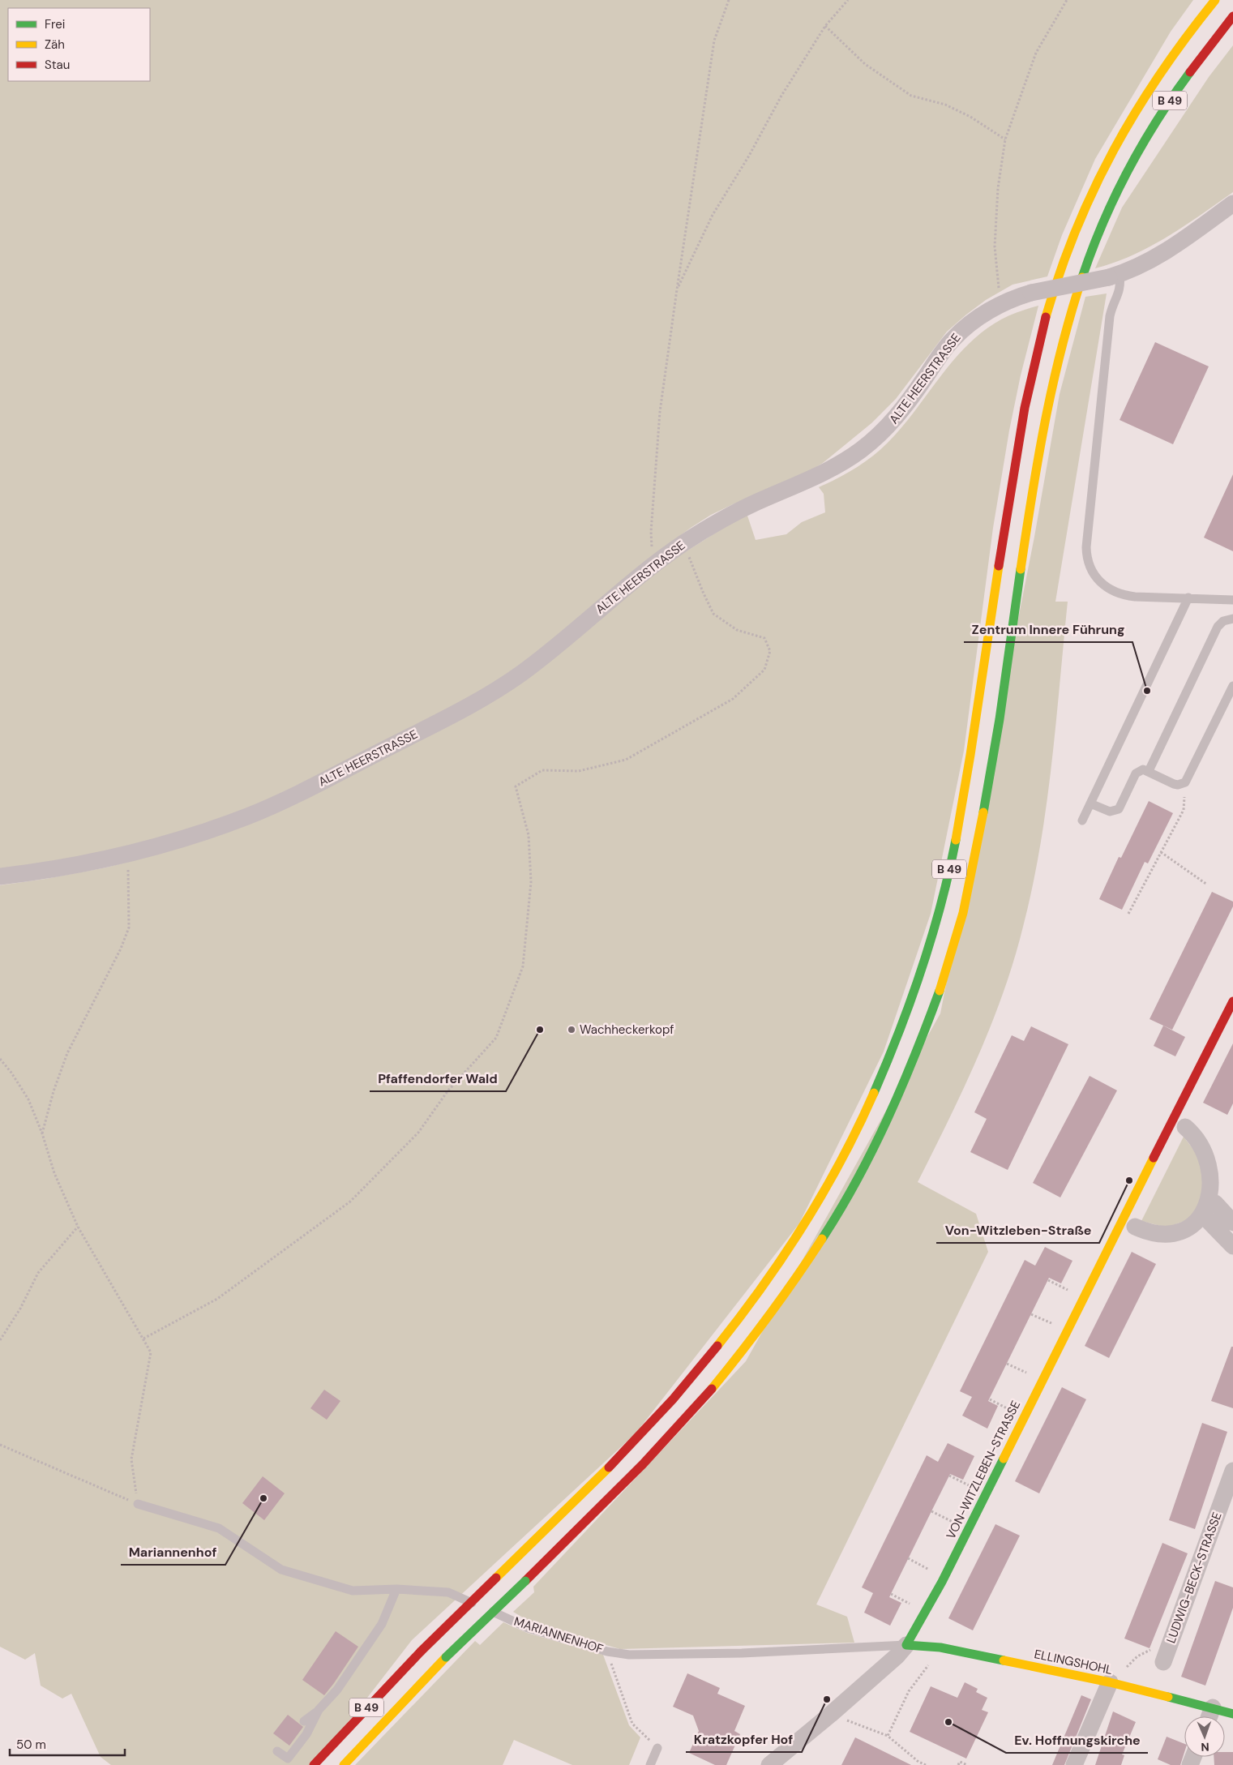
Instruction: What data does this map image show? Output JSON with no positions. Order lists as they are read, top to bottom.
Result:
{
  "streets": {
    "main road": ["B 49", "VON-WITZLEBEN-STRASSE", "ELLINGSHOHL"],
    "street": ["ALTE HEERSTRASSE", "LUDWIG-BECK-STRASSE"],
    "lane": ["MARIANNENHOF"]
  },
  "crossings": [
    ["VON-WITZLEBEN-STRASSE", "MARIANNENHOF"],
    ["VON-WITZLEBEN-STRASSE", "ELLINGSHOHL"],
    ["MARIANNENHOF", "ELLINGSHOHL"]
  ],
  "places": [
    "Zentrum Innere Führung",
    "Pfaffendorfer Wald",
    "Wachheckerkopf",
    "Von-Witzleben-Straße",
    "Mariannenhof",
    "Kratzkopfer Hof",
    "Ev. Hoffnungskirche"
  ],
  "legend": ["Frei", "Zäh", "Stau"],
  "scale_bar": "50 m",
  "north": "bottom"
}
